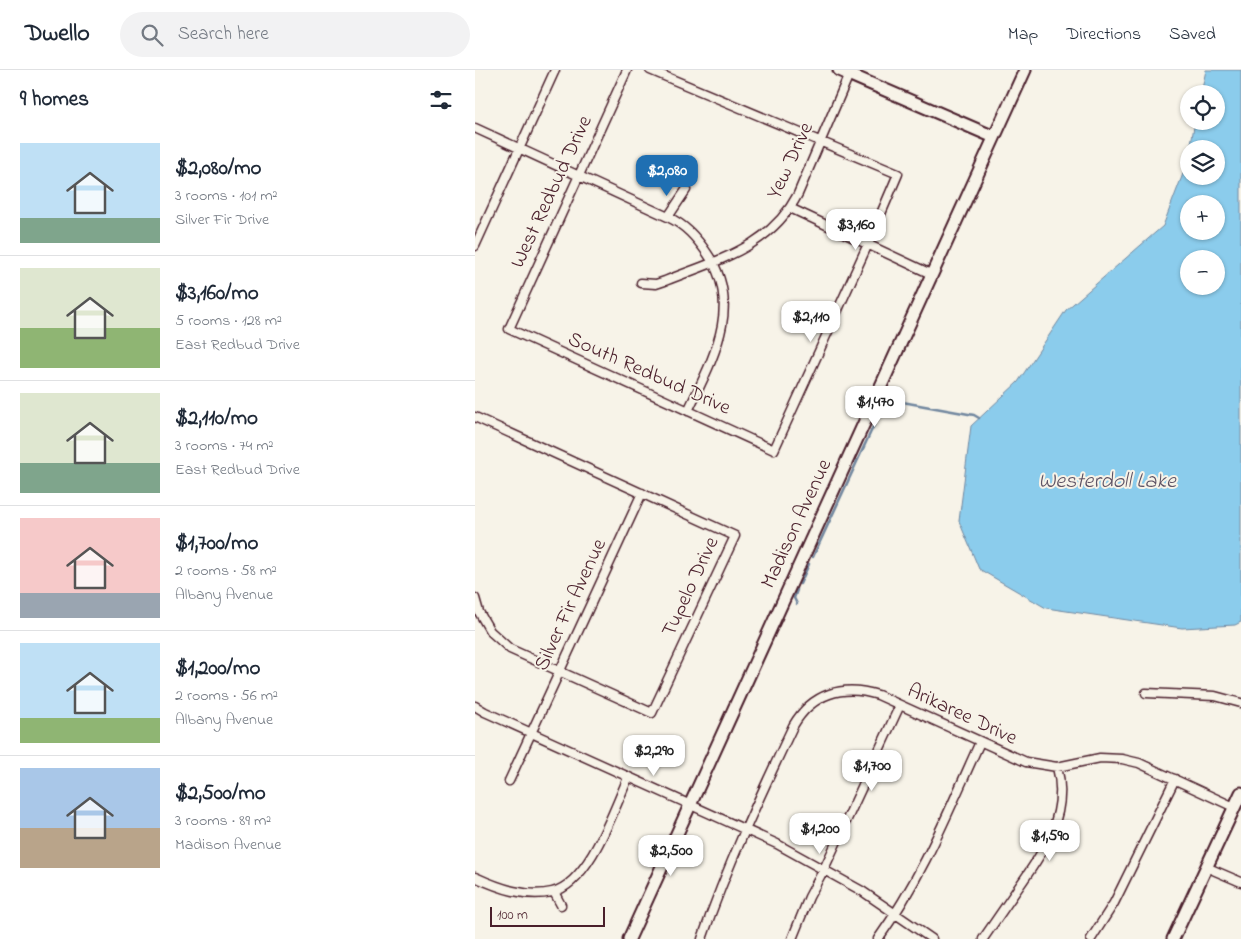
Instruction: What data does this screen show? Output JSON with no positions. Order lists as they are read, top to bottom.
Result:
{
  "streets": {
    "main road": ["Madison Avenue"],
    "street": [
      "Yew Drive",
      "West Redbud Drive",
      "South Redbud Drive",
      "Tupelo Drive",
      "Silver Fir Avenue",
      "Arikaree Drive"
    ]
  },
  "crossings": [
    ["West Redbud Drive", "South Redbud Drive"],
    ["Tupelo Drive", "Silver Fir Avenue"]
  ],
  "water": ["Westerdoll Lake"],
  "scale_bar": "100 m",
  "page": {
    "header": "Dwello",
    "search": "Search here",
    "nav": ["Map", "Directions", "Saved"],
    "heading": "9 homes",
    "map_buttons": ["+", "−"],
    "list": [
      {
        "name": "$2,080/mo",
        "note": "3 rooms · 101 m² · Silver Fir Drive"
      },
      {
        "name": "$3,160/mo",
        "note": "5 rooms · 128 m² · East Redbud Drive"
      },
      {
        "name": "$2,110/mo",
        "note": "3 rooms · 74 m² · East Redbud Drive"
      },
      {
        "name": "$1,700/mo",
        "note": "2 rooms · 58 m² · Albany Avenue"
      },
      {
        "name": "$1,200/mo",
        "note": "2 rooms · 56 m² · Albany Avenue"
      },
      {
        "name": "$2,500/mo",
        "note": "3 rooms · 89 m² · Madison Avenue"
      }
    ],
    "price": [
      "$2,080",
      "$3,160",
      "$2,110",
      "$1,470",
      "$2,290",
      "$1,700",
      "$1,200",
      "$1,590",
      "$2,500"
    ],
    "scale": "100 m"
  }
}
